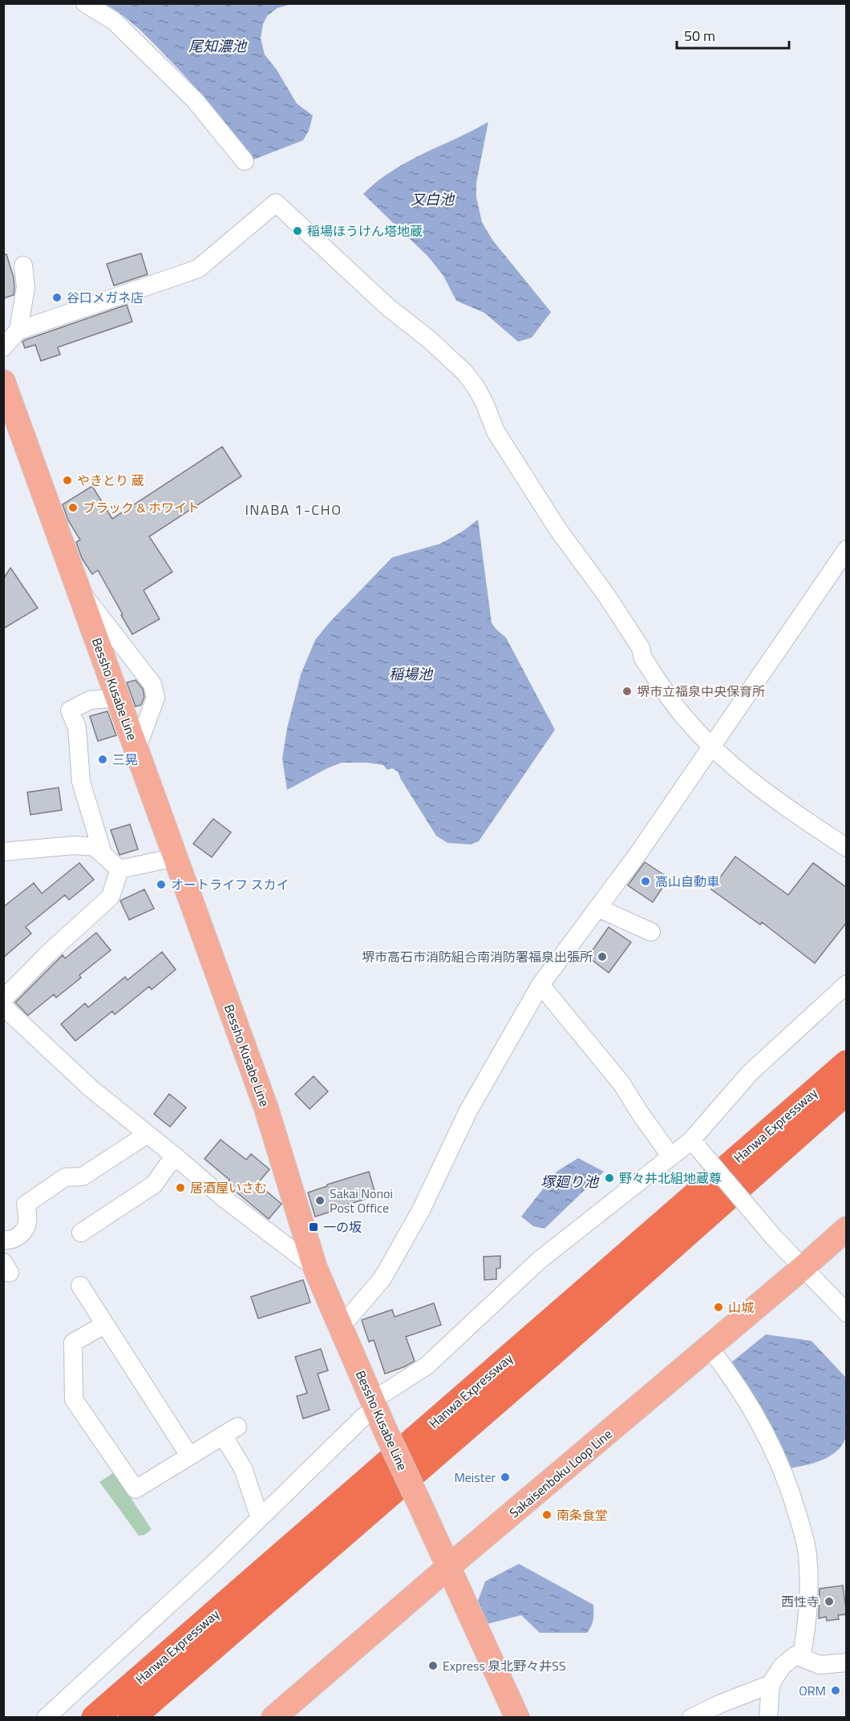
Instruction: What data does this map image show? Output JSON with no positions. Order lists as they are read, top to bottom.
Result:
{
  "streets": {
    "highway": ["Hanwa Expressway"],
    "main road": ["Bessho Kusabe Line", "Sakaisenboku Loop Line"]
  },
  "crossings": [
    ["Bessho Kusabe Line", "Sakaisenboku Loop Line"]
  ],
  "districts": ["INABA 1-CHO"],
  "water": [
    "尾知濃池",
    "又白池",
    "稲場池",
    "塚廻り池"
  ],
  "places": {
    "other": [
      "稲場ほうけん塔地蔵",
      "谷口メガネ店",
      "やきとり 蔵",
      "ブラック & ホワイト",
      "堺市立福泉中央保育所",
      "三晃",
      "高山自動車",
      "オートライフ スカイ",
      "堺市高石市消防組合南消防署福泉出張所",
      "野々井北組地蔵尊",
      "居酒屋いさむ",
      "Sakai Nonoi Post Office",
      "山城",
      "Meister",
      "南条食堂",
      "西性寺",
      "Express 泉北野々井SS",
      "ORM"
    ],
    "transit": ["一の坂"]
  },
  "scale_bar": "50 m"
}
